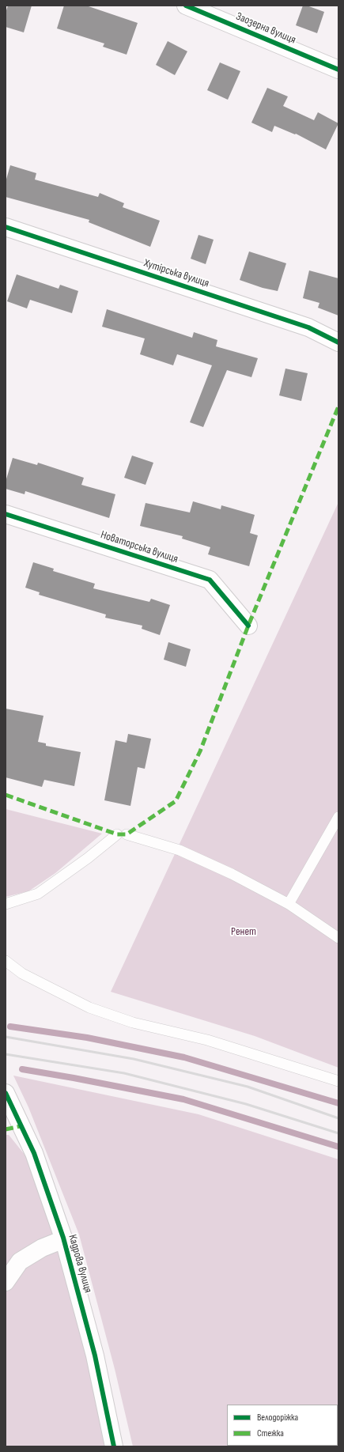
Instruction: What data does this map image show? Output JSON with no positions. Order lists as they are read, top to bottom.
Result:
{
  "streets": {
    "street": [
      "Заозерна вулиця",
      "Хутірська вулиця",
      "Новаторська вулиця",
      "Кадрова вулиця"
    ]
  },
  "parks": ["Ренет"],
  "legend": ["Велодоріжка", "Стежка"]
}
